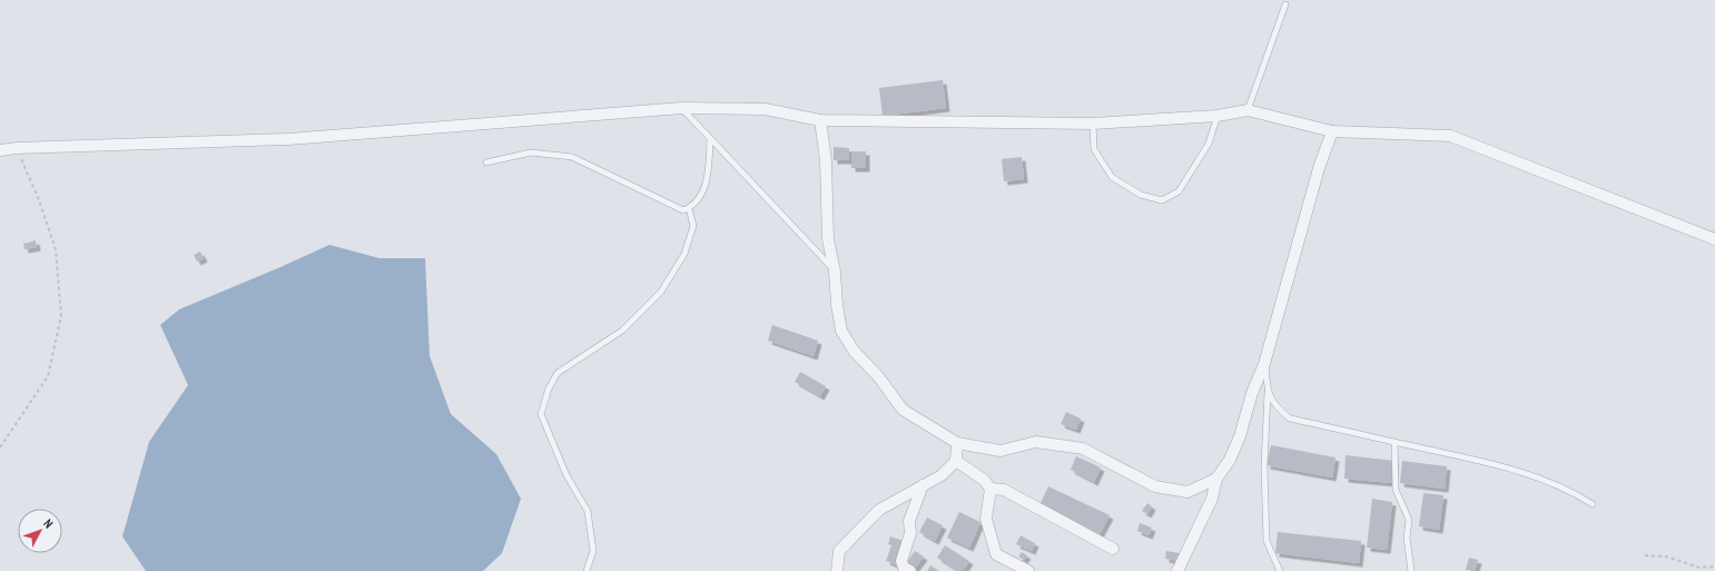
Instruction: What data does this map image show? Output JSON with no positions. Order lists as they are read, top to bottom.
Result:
{
  "north": "top right"
}
